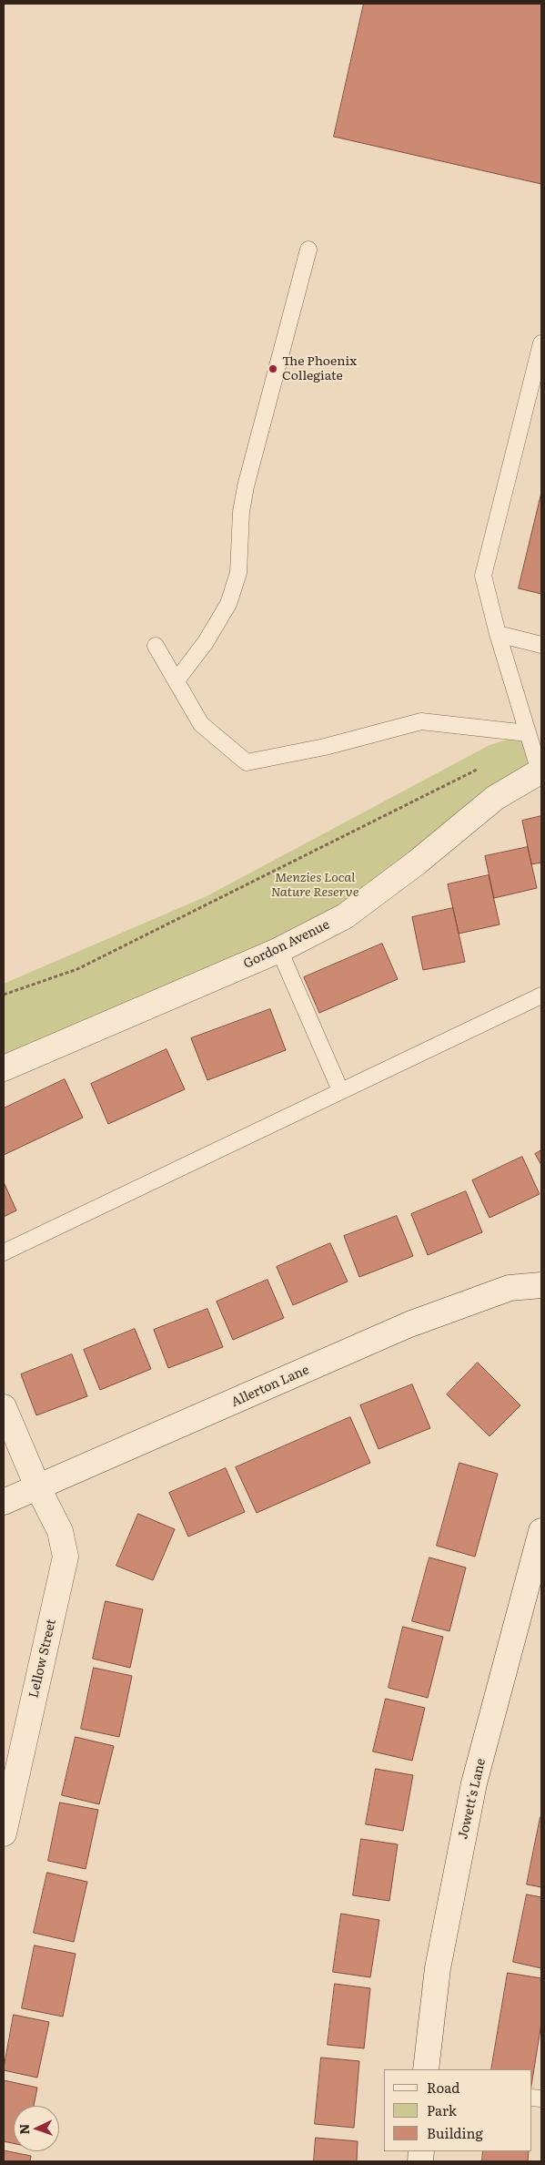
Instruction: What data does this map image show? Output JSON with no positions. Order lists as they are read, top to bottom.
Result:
{
  "streets": {
    "street": [
      "Gordon Avenue",
      "Allerton Lane",
      "Lellow Street",
      "Jowett's Lane"
    ]
  },
  "crossings": [
    ["Allerton Lane", "Lellow Street"]
  ],
  "parks": ["Menzies Local Nature Reserve"],
  "places": ["The Phoenix Collegiate"],
  "legend": ["Road", "Park", "Building"],
  "north": "left"
}
